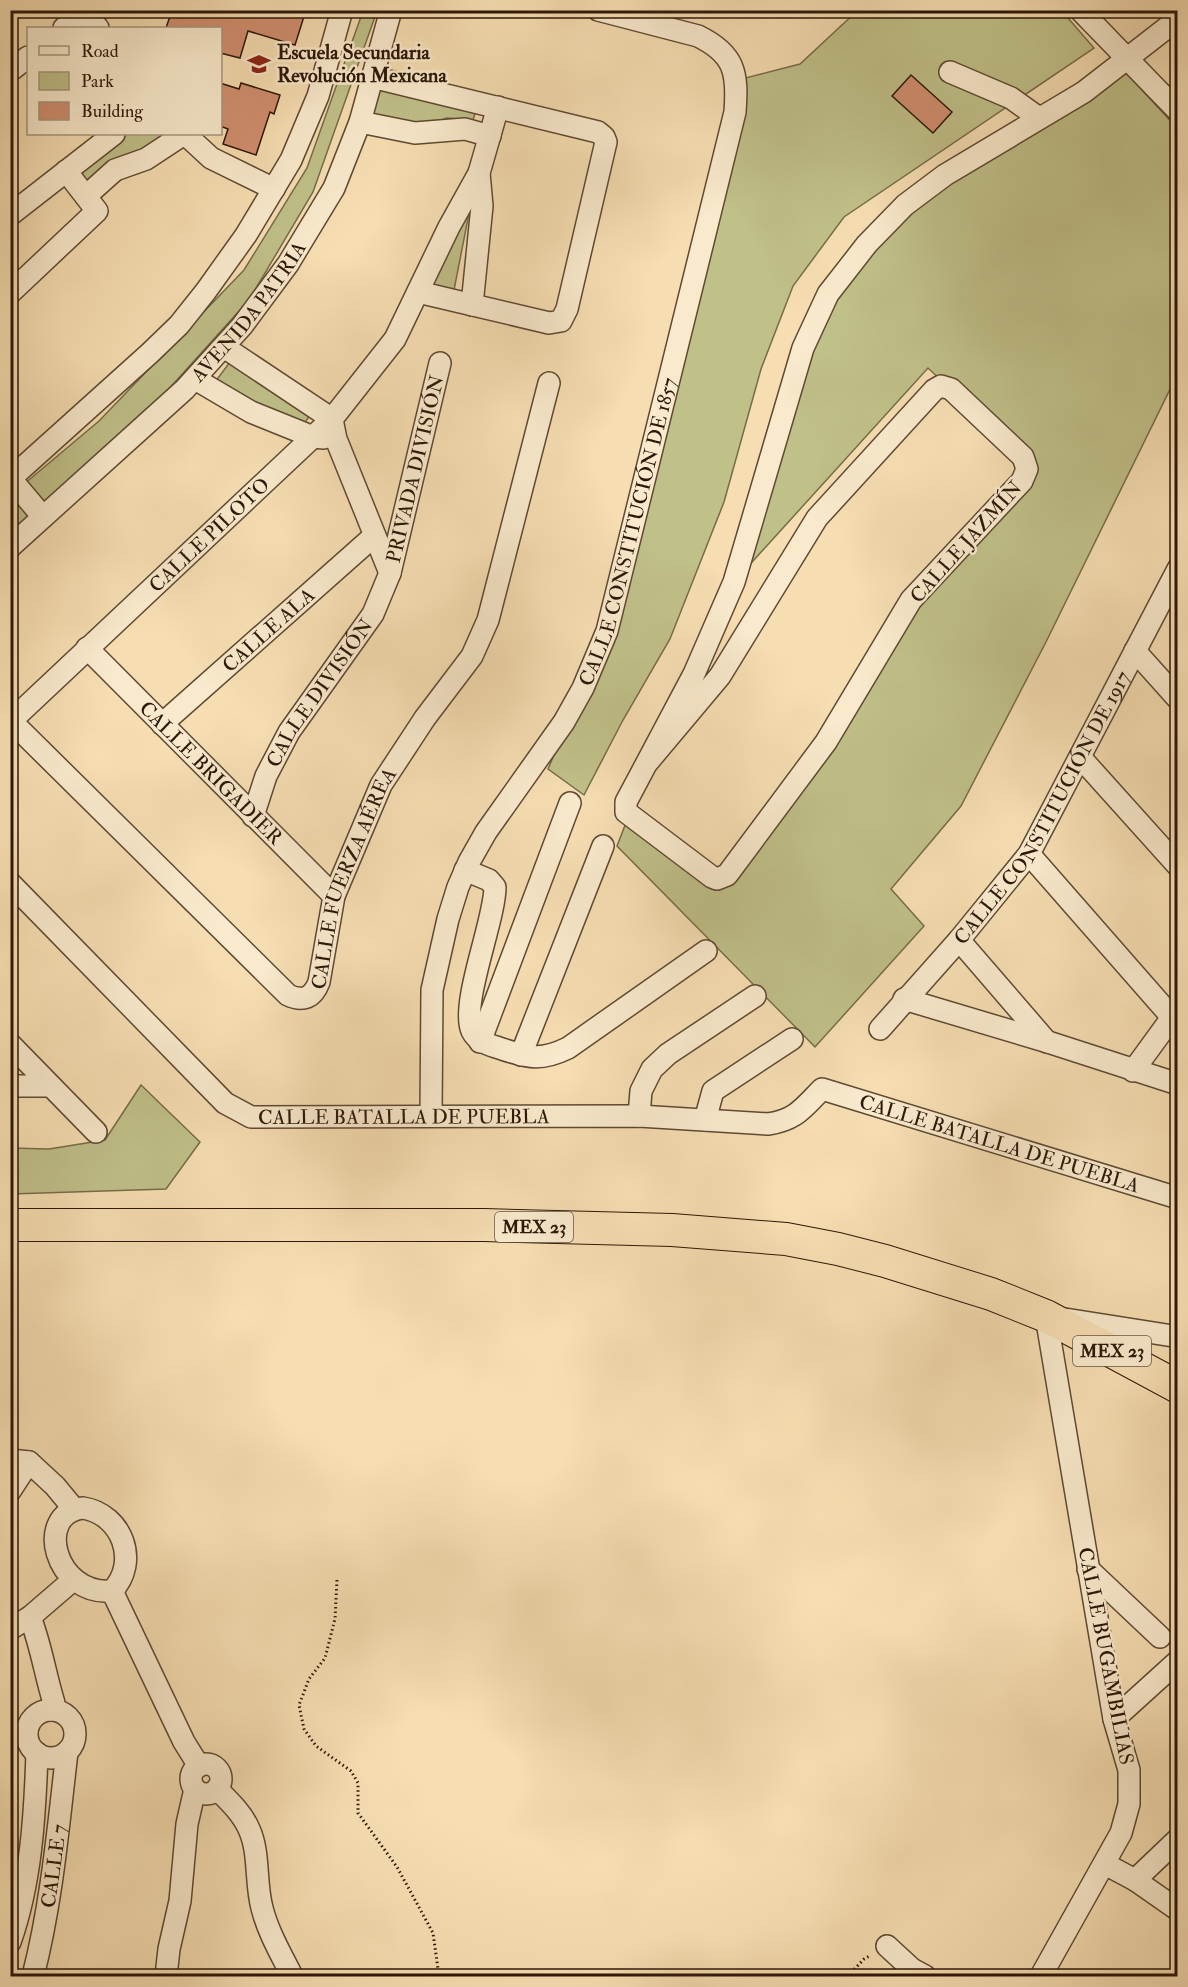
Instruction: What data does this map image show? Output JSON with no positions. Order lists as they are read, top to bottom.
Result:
{
  "streets": {
    "highway": ["MEX 23"],
    "street": [
      "AVENIDA PATRIA",
      "PRIVADA DIVISIÓN",
      "CALLE CONSTITUCIÓN DE 1857",
      "CALLE PILOTO",
      "CALLE JAZMÍN",
      "CALLE ALA",
      "CALLE DIVISIÓN",
      "CALLE BRIGADIER",
      "CALLE CONSTITUCIÓN DE 1917",
      "CALLE FUERZA AÉREA",
      "CALLE BATALLA DE PUEBLA",
      "CALLE BUGAMBILIAS",
      "CALLE 7"
    ]
  },
  "crossings": [
    ["PRIVADA DIVISIÓN", "CALLE DIVISIÓN"],
    ["CALLE CONSTITUCIÓN DE 1857", "CALLE BATALLA DE PUEBLA"],
    ["CALLE PILOTO", "CALLE BRIGADIER"],
    ["CALLE PILOTO", "CALLE FUERZA AÉREA"],
    ["CALLE ALA", "CALLE BRIGADIER"],
    ["CALLE DIVISIÓN", "CALLE BRIGADIER"],
    ["CALLE BRIGADIER", "CALLE FUERZA AÉREA"],
    ["MEX 23", "CALLE BUGAMBILIAS"]
  ],
  "places": {
    "school or university": ["Escuela Secundaria Revolución Mexicana"]
  },
  "legend": ["Road", "Park", "Building"]
}
